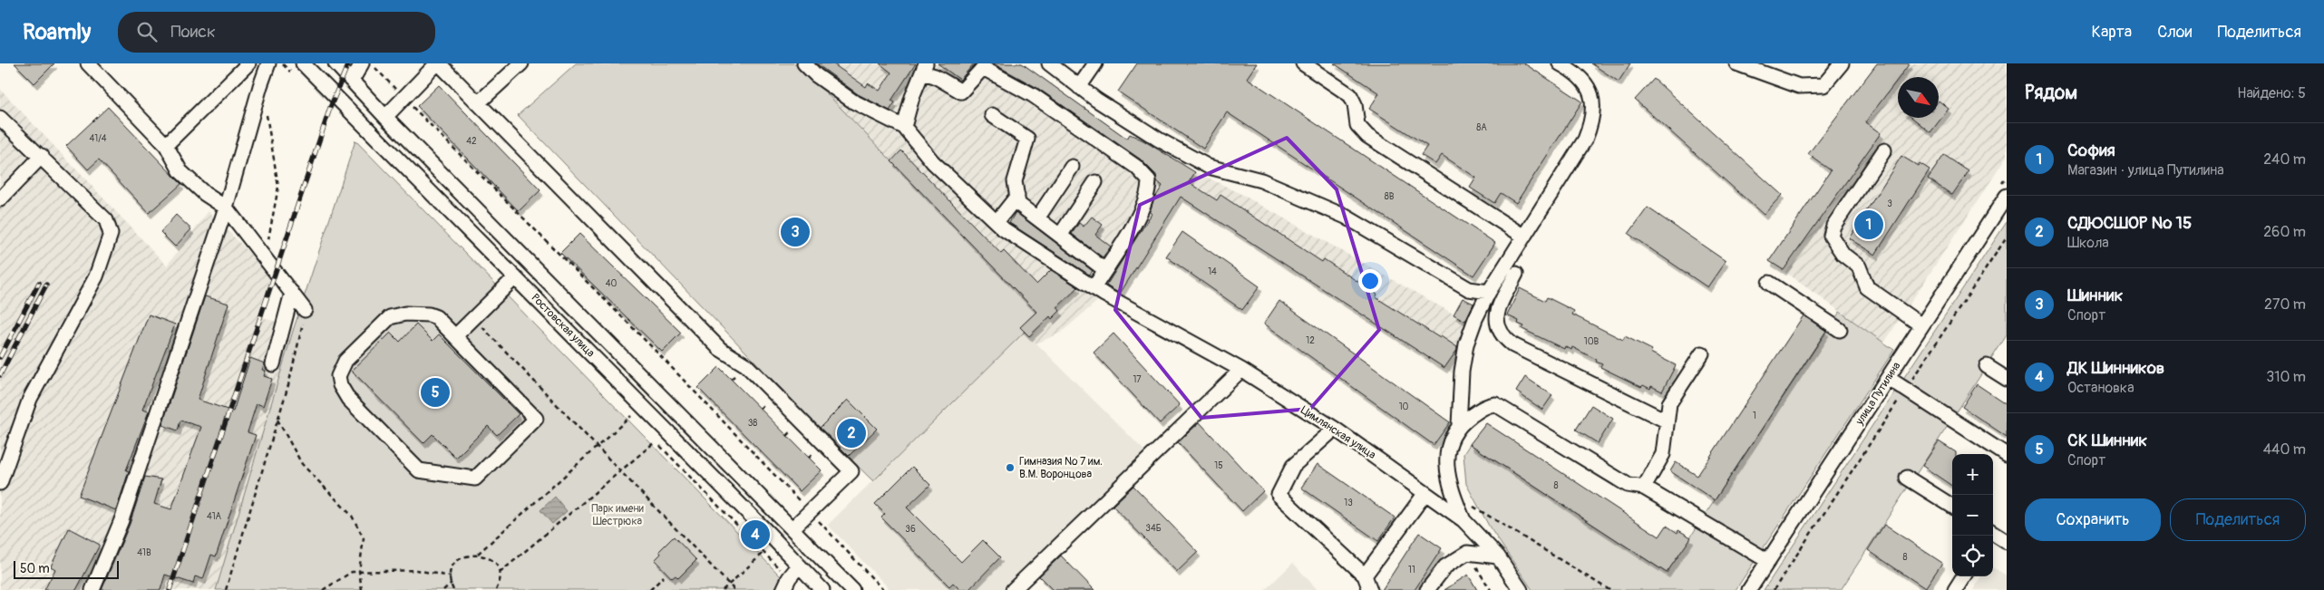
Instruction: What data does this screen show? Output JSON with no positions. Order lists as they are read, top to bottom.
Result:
{
  "streets": {
    "street": ["Ростовская улица", "улица Путилина", "Цимлянская улица"]
  },
  "parks": ["Парк имени Шестрюка"],
  "places": ["Гимназия № 7 им. В.М. Воронцова"],
  "house_numbers": [
    "8А",
    "41/4",
    "42",
    "8В",
    "3",
    "14",
    "40",
    "12",
    "10В",
    "17",
    "10",
    "1",
    "38",
    "15",
    "8",
    "13",
    "41А",
    "34Б",
    "36",
    "41В",
    "8",
    "11"
  ],
  "scale_bar": "50 m",
  "north": "bottom right",
  "page": {
    "header": "Roamly",
    "search": "Поиск",
    "nav": ["Карта", "Слои", "Поделиться"],
    "heading": ["Рядом", "Найдено: 5"],
    "list": [
      {
        "mark": "1",
        "name": "София",
        "note": "Магазин · улица Путилина",
        "value": "240 m"
      },
      {
        "mark": "2",
        "name": "СДЮСШОР № 15",
        "note": "Школа",
        "value": "260 m"
      },
      {
        "mark": "3",
        "name": "Шинник",
        "note": "Спорт",
        "value": "270 m"
      },
      {
        "mark": "4",
        "name": "ДК Шинников",
        "note": "Остановка",
        "value": "310 m"
      },
      {
        "mark": "5",
        "name": "СК Шинник",
        "note": "Спорт",
        "value": "440 m"
      }
    ],
    "pins": [
      "1",
      "3",
      "5",
      "2",
      "4"
    ],
    "map_buttons": ["+", "−"],
    "buttons": ["Сохранить", "Поделиться"],
    "scale": "50 m"
  }
}
